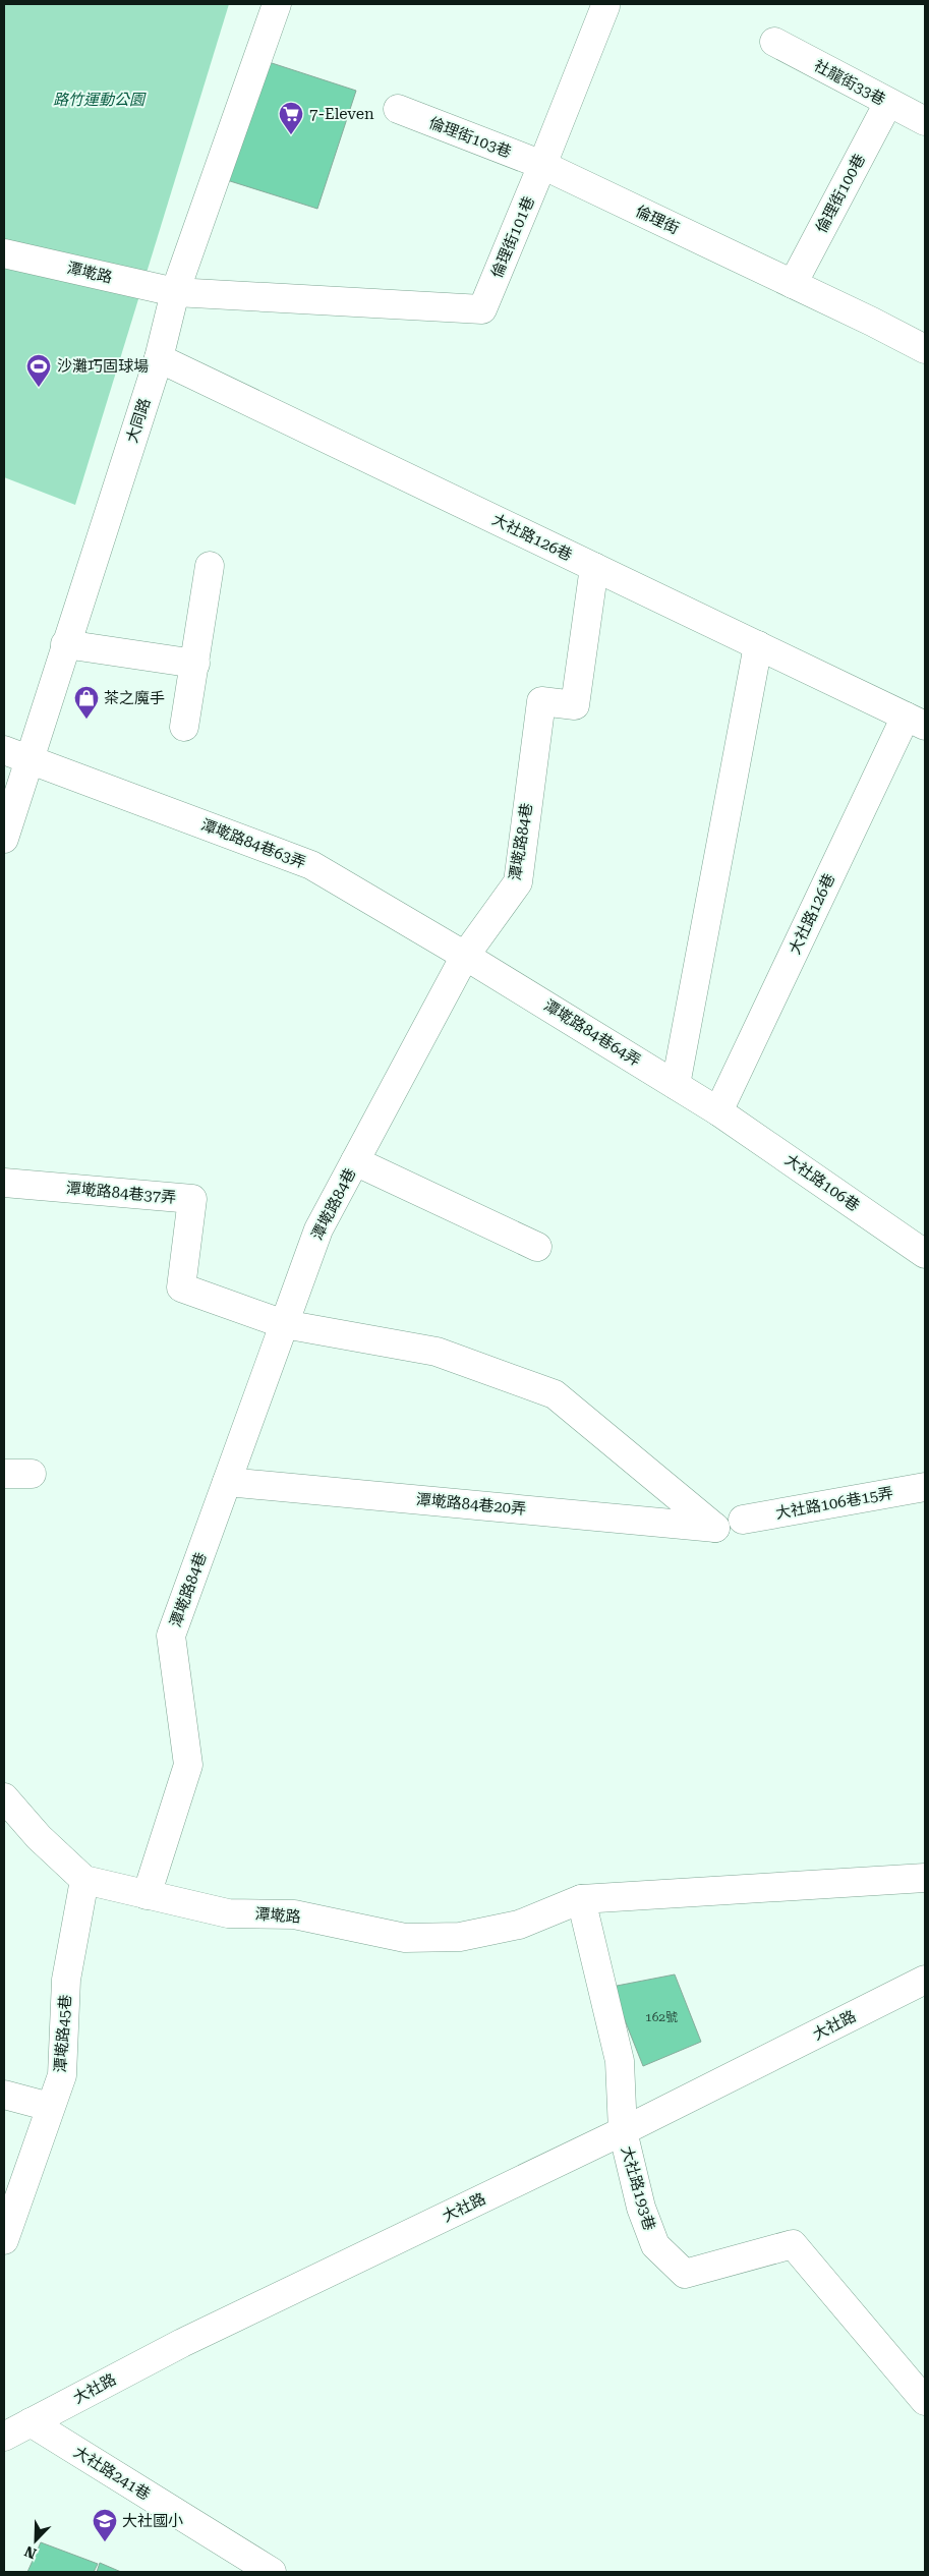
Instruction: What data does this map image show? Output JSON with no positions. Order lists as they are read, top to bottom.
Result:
{
  "streets": {
    "street": [
      "社龍街33巷",
      "倫理街103巷",
      "倫理街100巷",
      "倫理街",
      "倫理街101巷",
      "潭墘路",
      "大同路",
      "大社路126巷",
      "潭墘路84巷",
      "潭墘路84巷63弄",
      "潭墘路84巷64弄",
      "大社路106巷",
      "潭墘路84巷37弄",
      "大社路106巷15弄",
      "潭墘路84巷20弄",
      "大社路",
      "潭墘路45巷",
      "大社路193巷",
      "大社路241巷"
    ]
  },
  "crossings": [
    ["社龍街33巷", "倫理街100巷"],
    ["倫理街103巷", "倫理街"],
    ["倫理街103巷", "倫理街101巷"],
    ["倫理街100巷", "倫理街"],
    ["倫理街", "倫理街101巷"],
    ["倫理街101巷", "潭墘路"],
    ["潭墘路", "大同路"],
    ["潭墘路", "潭墘路84巷"],
    ["潭墘路", "潭墘路45巷"],
    ["潭墘路", "大社路193巷"],
    ["大同路", "大社路126巷"],
    ["大同路", "潭墘路84巷63弄"],
    ["大社路126巷", "潭墘路84巷"],
    ["大社路126巷", "潭墘路84巷64弄"],
    ["大社路126巷", "大社路106巷"],
    ["潭墘路84巷", "潭墘路84巷63弄"],
    ["潭墘路84巷", "潭墘路84巷64弄"],
    ["潭墘路84巷", "潭墘路84巷37弄"],
    ["潭墘路84巷", "潭墘路84巷20弄"],
    ["潭墘路84巷63弄", "潭墘路84巷64弄"],
    ["潭墘路84巷64弄", "大社路106巷"],
    ["潭墘路84巷37弄", "潭墘路84巷20弄"],
    ["大社路", "大社路193巷"],
    ["大社路", "大社路241巷"]
  ],
  "parks": ["路竹運動公園"],
  "places": {
    "supermarket": ["7-Eleven"],
    "sports": ["沙灘巧固球場"],
    "shop": ["茶之魔手"],
    "school or university": ["大社國小"]
  },
  "house_numbers": ["162號"],
  "north": "bottom left"
}
